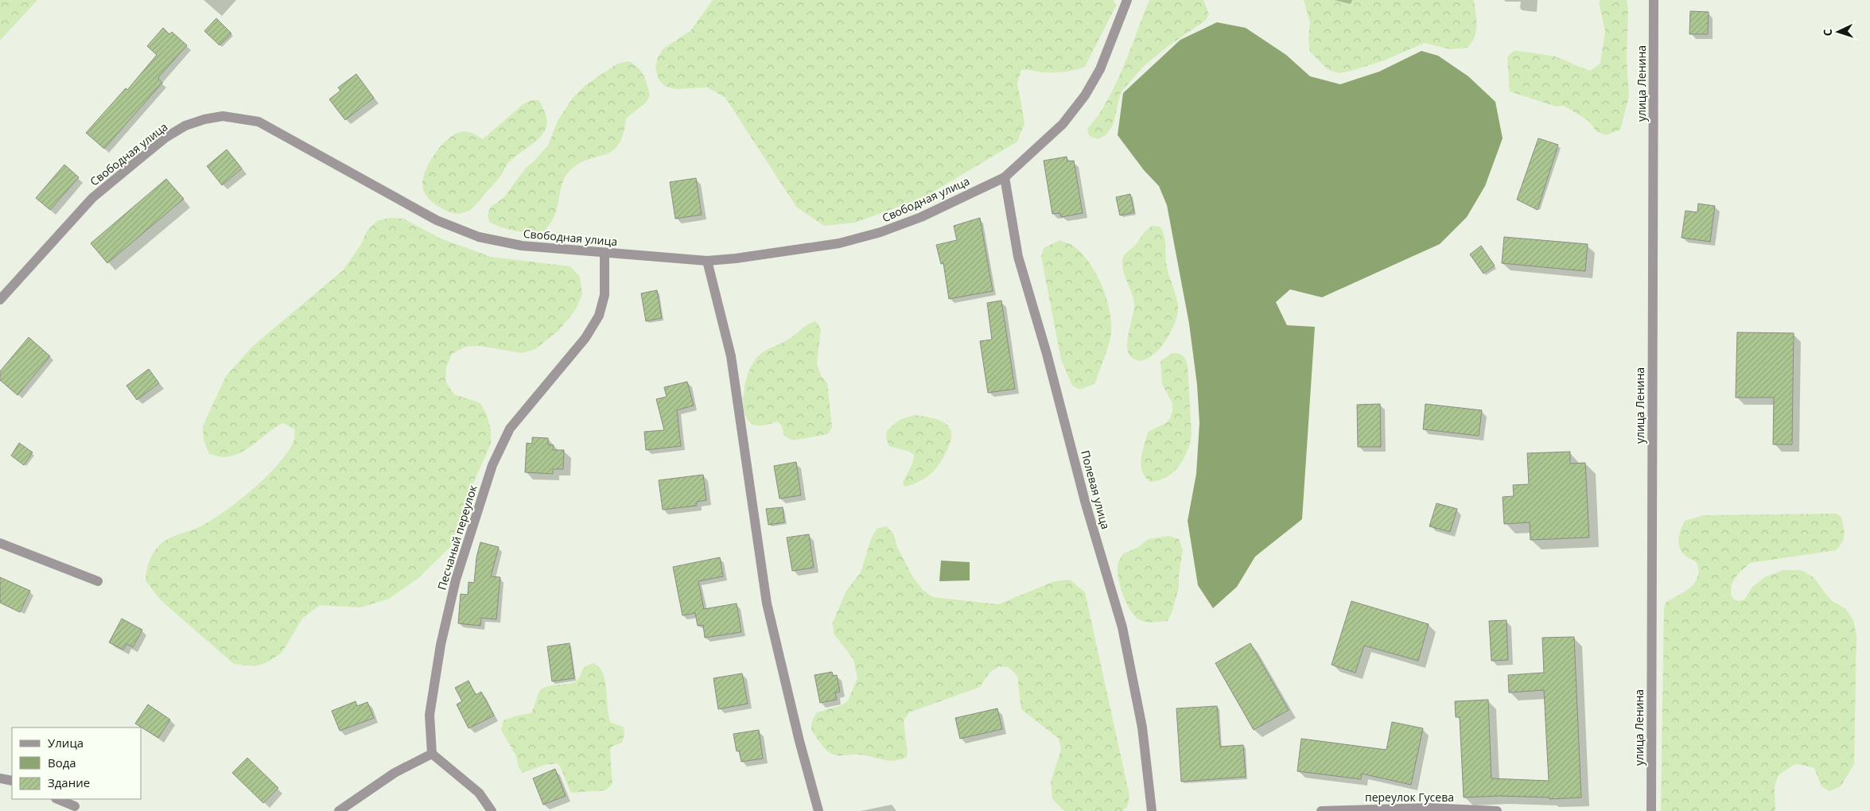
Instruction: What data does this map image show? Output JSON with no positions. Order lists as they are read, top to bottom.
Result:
{
  "streets": {
    "street": [
      "улица Ленина",
      "Свободная улица",
      "Полевая улица",
      "Песчаный переулок",
      "переулок Гусева"
    ]
  },
  "crossings": [
    ["Свободная улица", "Полевая улица"],
    ["Свободная улица", "Песчаный переулок"]
  ],
  "legend": ["Улица", "Вода", "Здание"],
  "north": "left"
}
